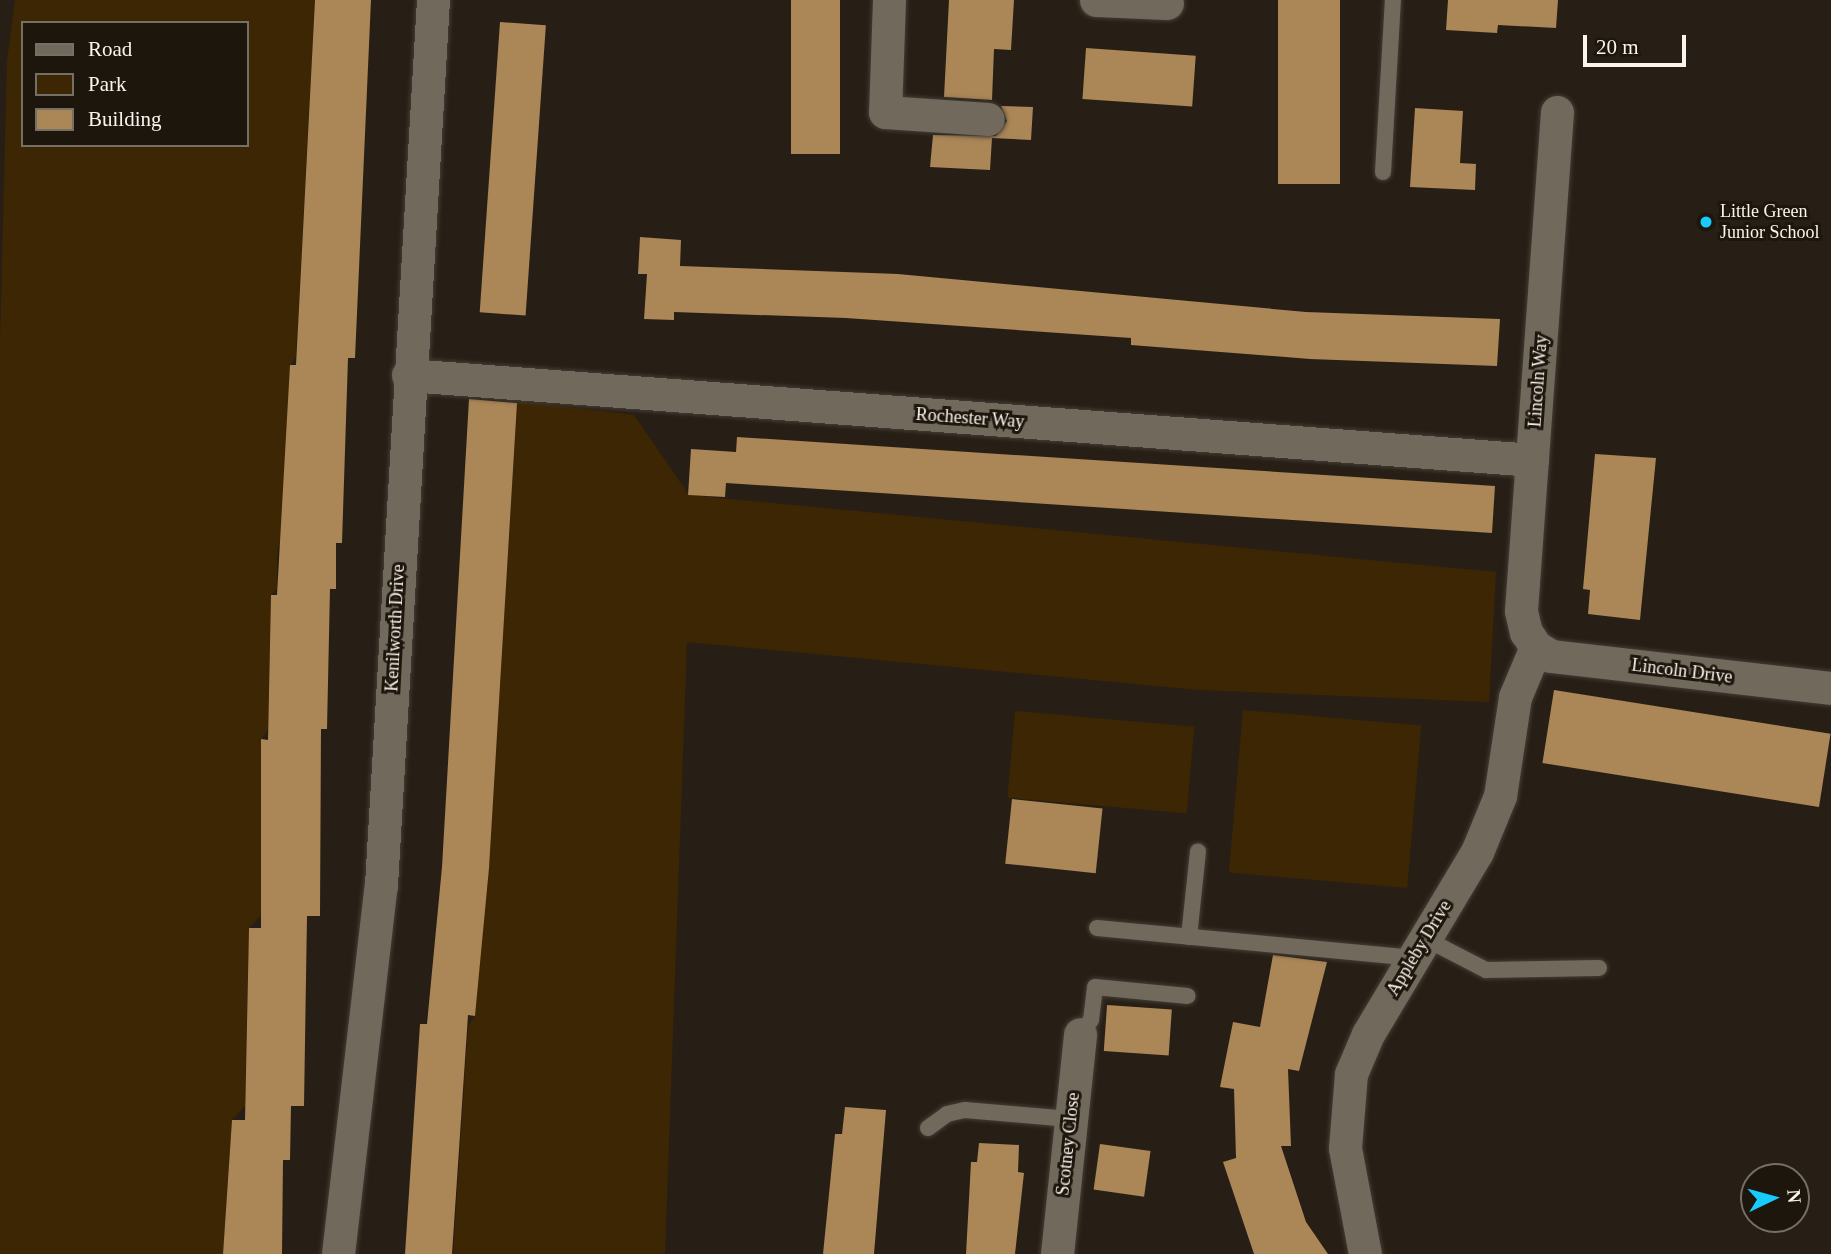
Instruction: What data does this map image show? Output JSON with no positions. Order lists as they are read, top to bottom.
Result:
{
  "streets": {
    "street": [
      "Lincoln Way",
      "Rochester Way",
      "Kenilworth Drive",
      "Lincoln Drive",
      "Appleby Drive",
      "Scotney Close"
    ]
  },
  "crossings": [
    ["Lincoln Way", "Rochester Way"],
    ["Lincoln Way", "Lincoln Drive"],
    ["Lincoln Way", "Appleby Drive"],
    ["Rochester Way", "Kenilworth Drive"],
    ["Lincoln Drive", "Appleby Drive"]
  ],
  "places": ["Little Green Junior School"],
  "legend": ["Road", "Park", "Building"],
  "scale_bar": "20 m",
  "north": "right"
}
